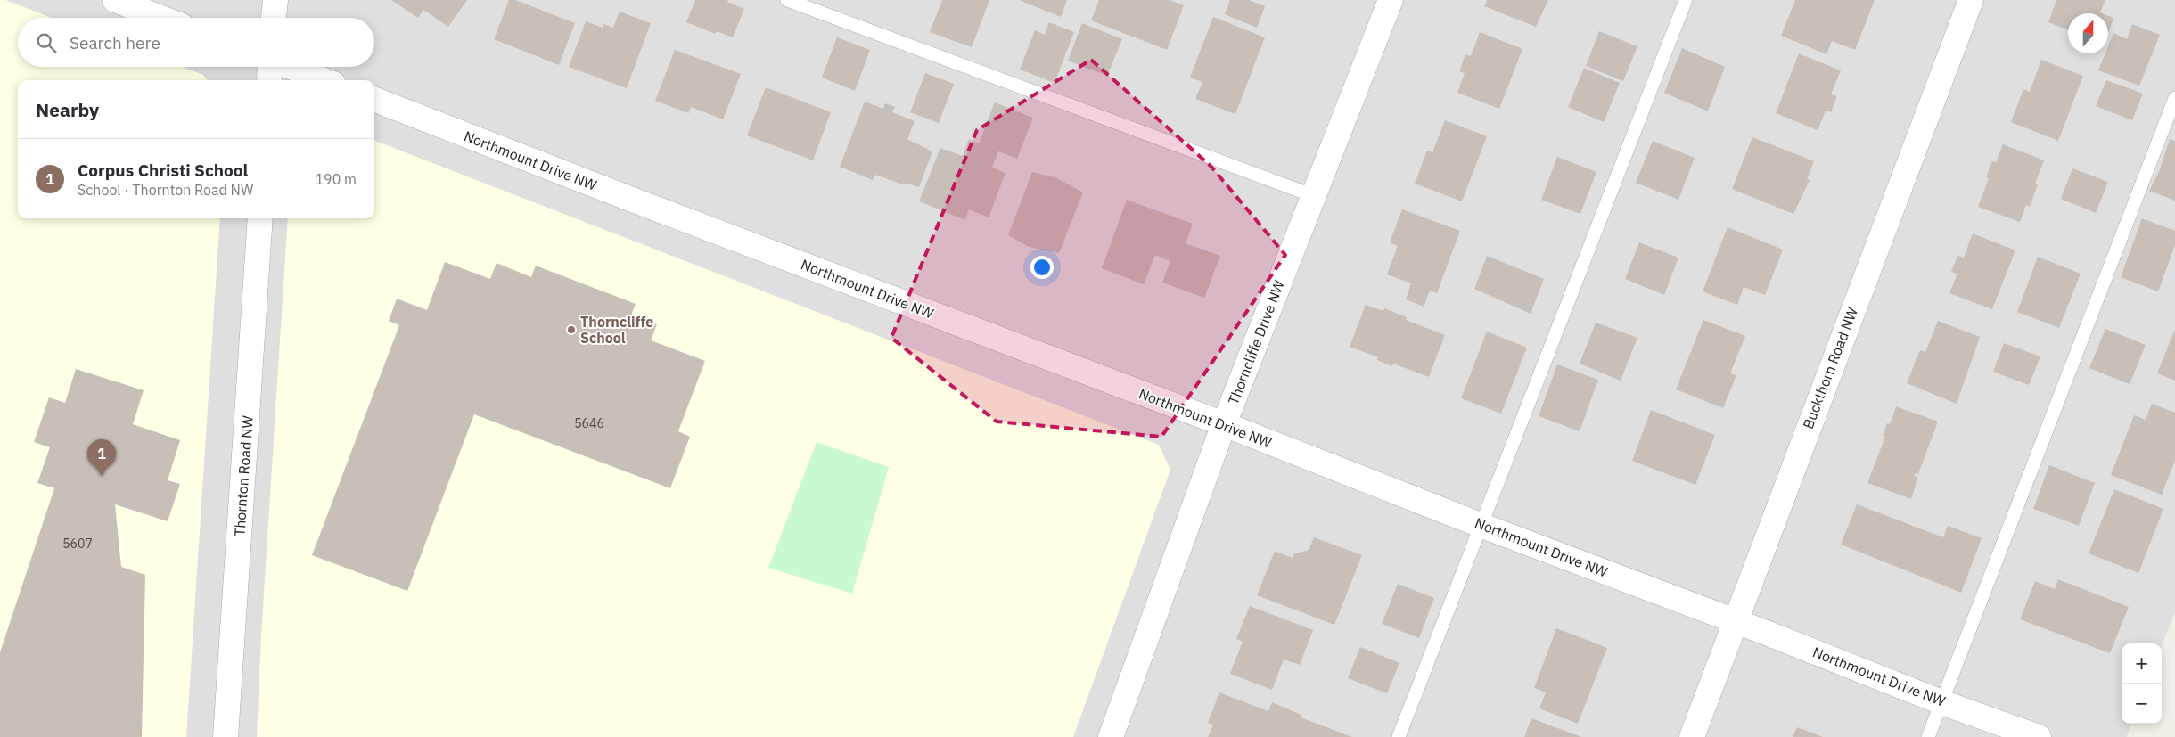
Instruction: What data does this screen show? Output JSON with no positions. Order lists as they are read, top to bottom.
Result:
{
  "streets": {
    "street": [
      "Northmount Drive NW",
      "Thorncliffe Drive NW",
      "Buckthorn Road NW",
      "Thornton Road NW"
    ]
  },
  "crossings": [
    ["Northmount Drive NW", "Thorncliffe Drive NW"],
    ["Northmount Drive NW", "Buckthorn Road NW"]
  ],
  "places": ["Thorncliffe School"],
  "house_numbers": ["5646", "5607"],
  "north": "top",
  "page": {
    "search": "Search here",
    "heading": "Nearby",
    "list": [
      {
        "mark": "1",
        "name": "Corpus Christi School",
        "note": "School · Thornton Road NW",
        "value": "190 m"
      }
    ],
    "pins": "1",
    "map_buttons": ["+", "−"]
  }
}
